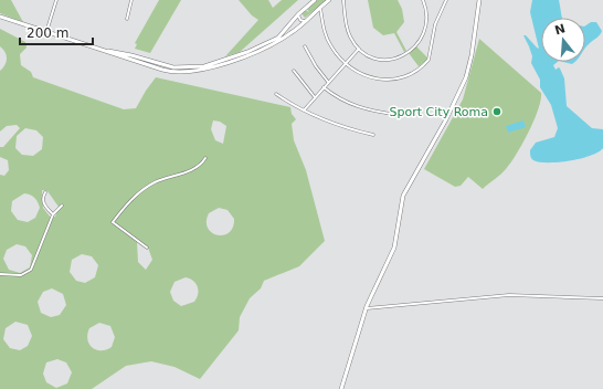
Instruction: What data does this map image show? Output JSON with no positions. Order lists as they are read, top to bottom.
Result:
{
  "places": ["Sport City Roma"],
  "scale_bar": "200 m",
  "north": "top"
}
